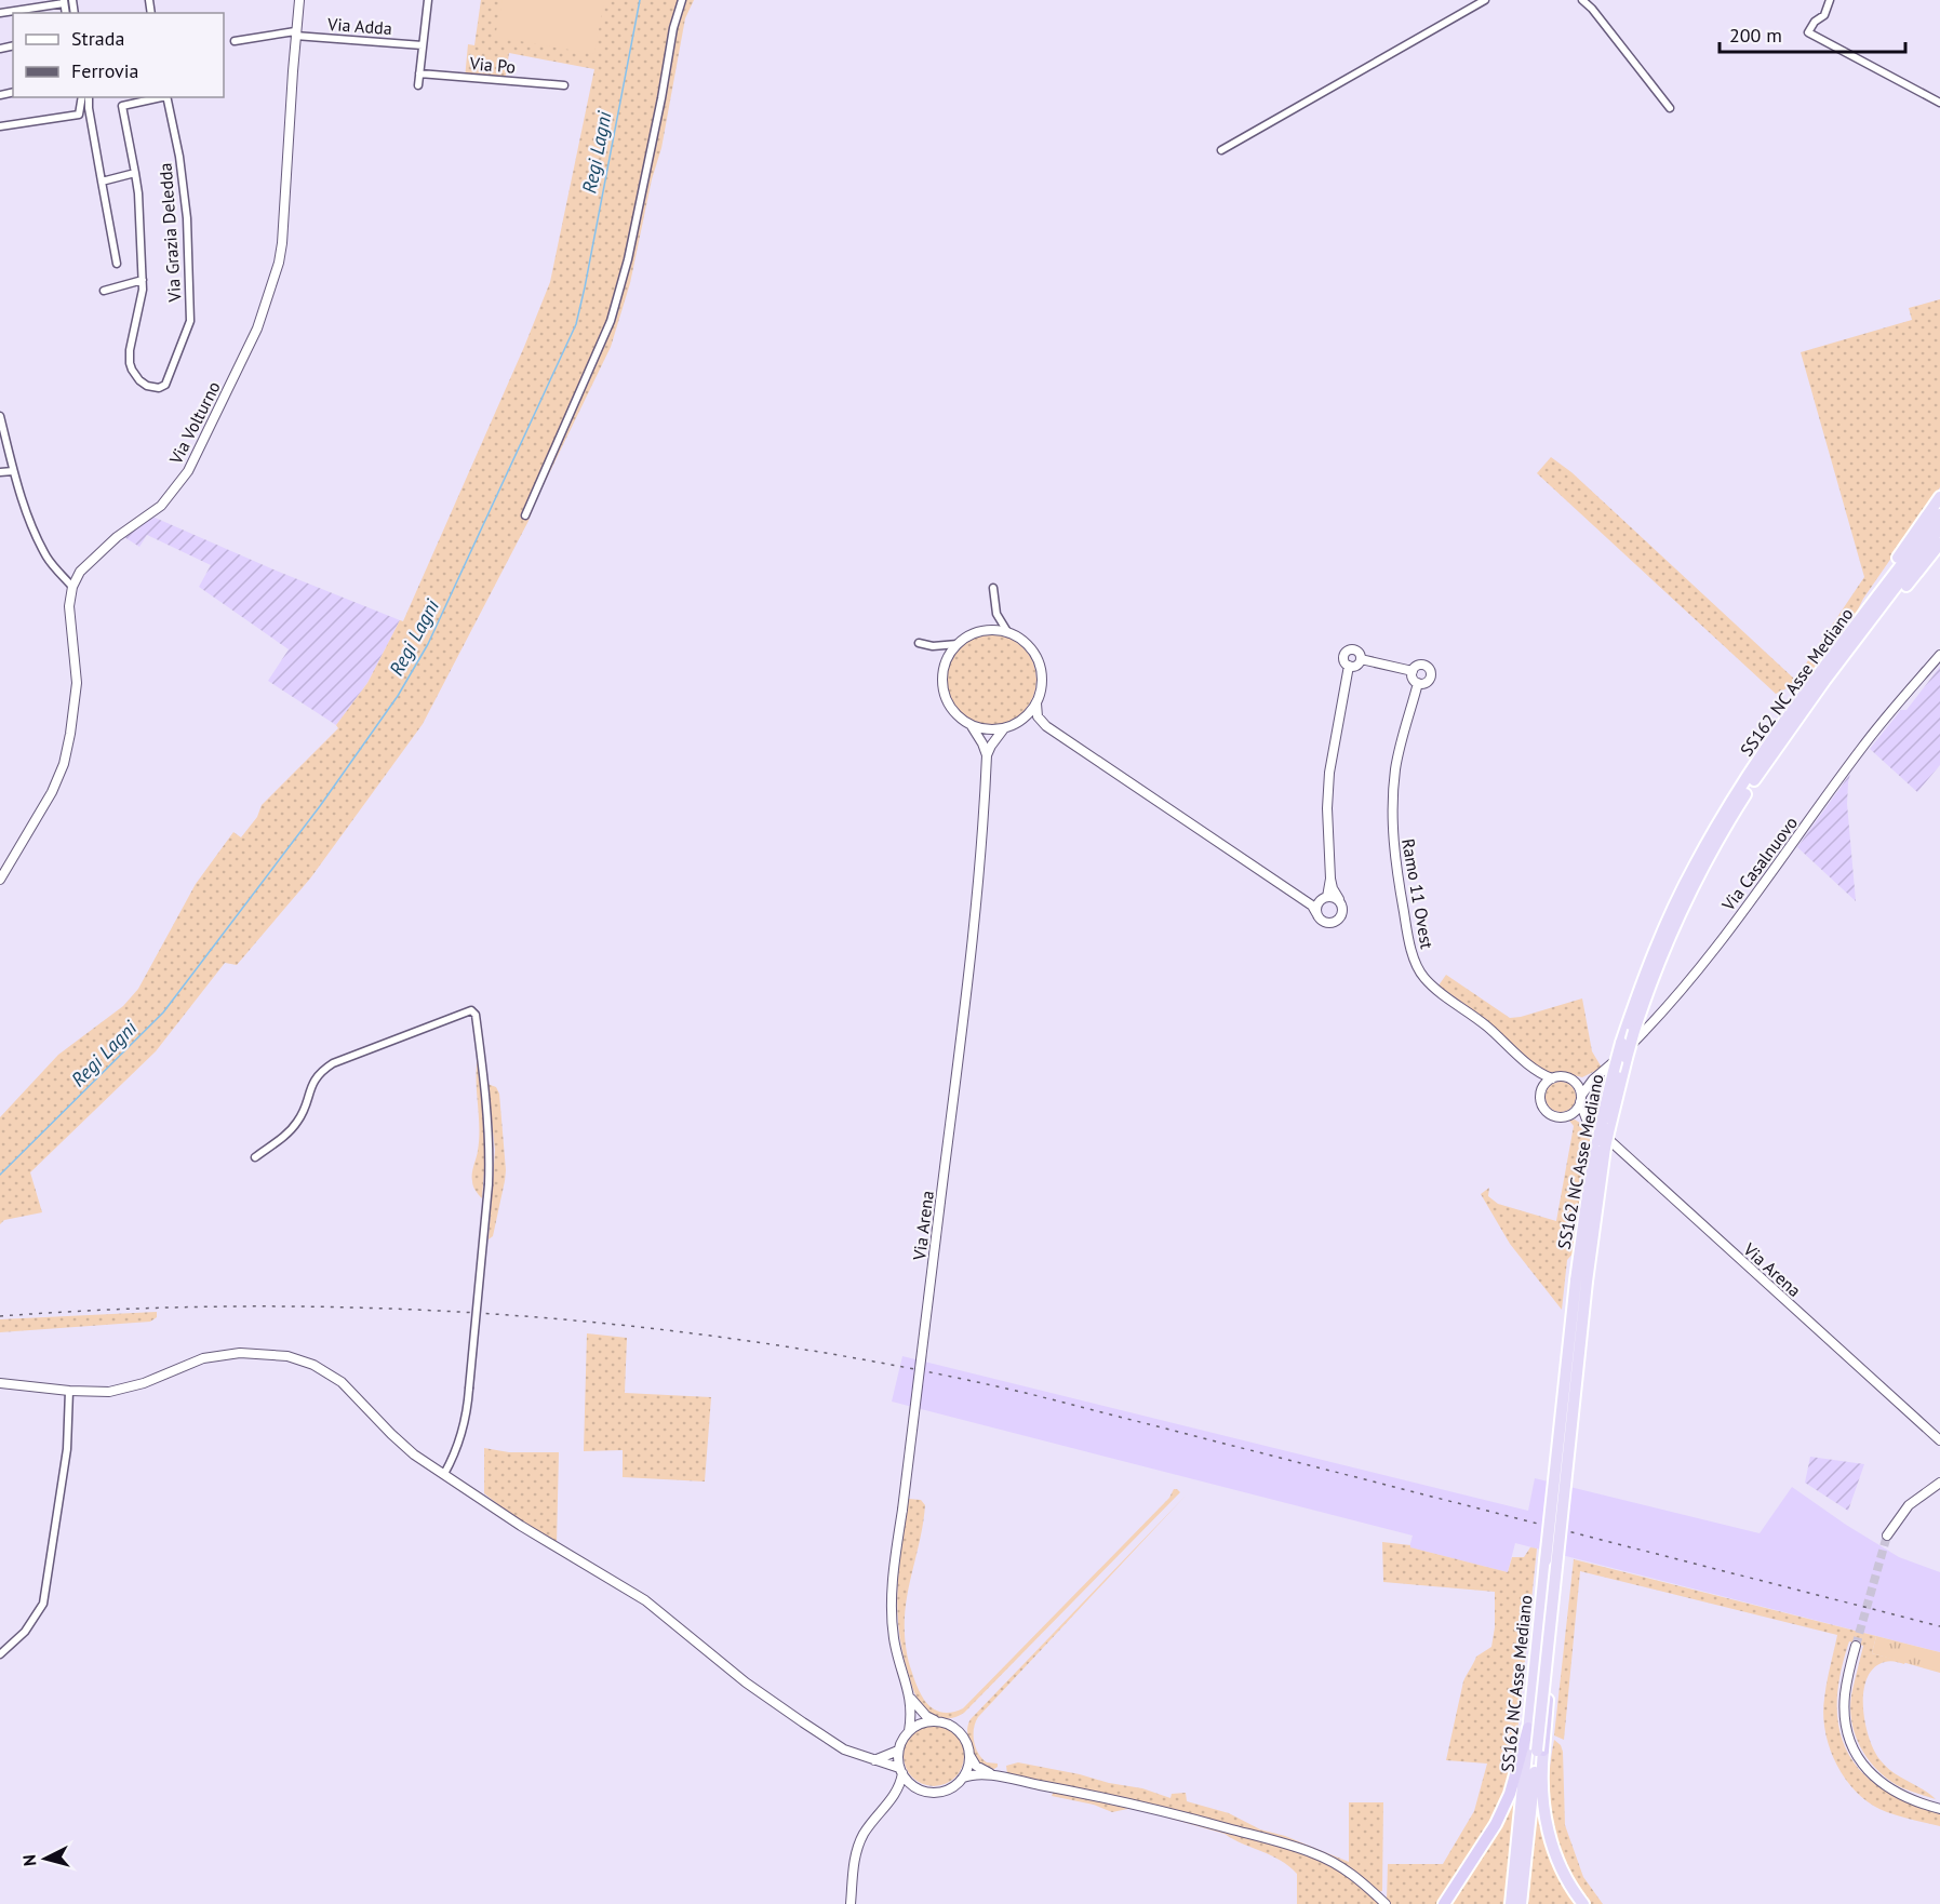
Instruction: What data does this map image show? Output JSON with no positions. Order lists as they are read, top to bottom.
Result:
{
  "streets": {
    "highway": ["SS162 NC Asse Mediano"],
    "street": [
      "Via Adda",
      "Via Po",
      "Via Grazia Deledda",
      "Via Volturno",
      "Via Casalnuovo",
      "Ramo 11 Ovest",
      "Via Arena"
    ]
  },
  "crossings": [
    ["Via Adda", "Via Volturno"],
    ["Via Casalnuovo", "Via Arena"]
  ],
  "water": ["Regi Lagni"],
  "legend": ["Strada", "Ferrovia"],
  "scale_bar": "200 m",
  "north": "left"
}
